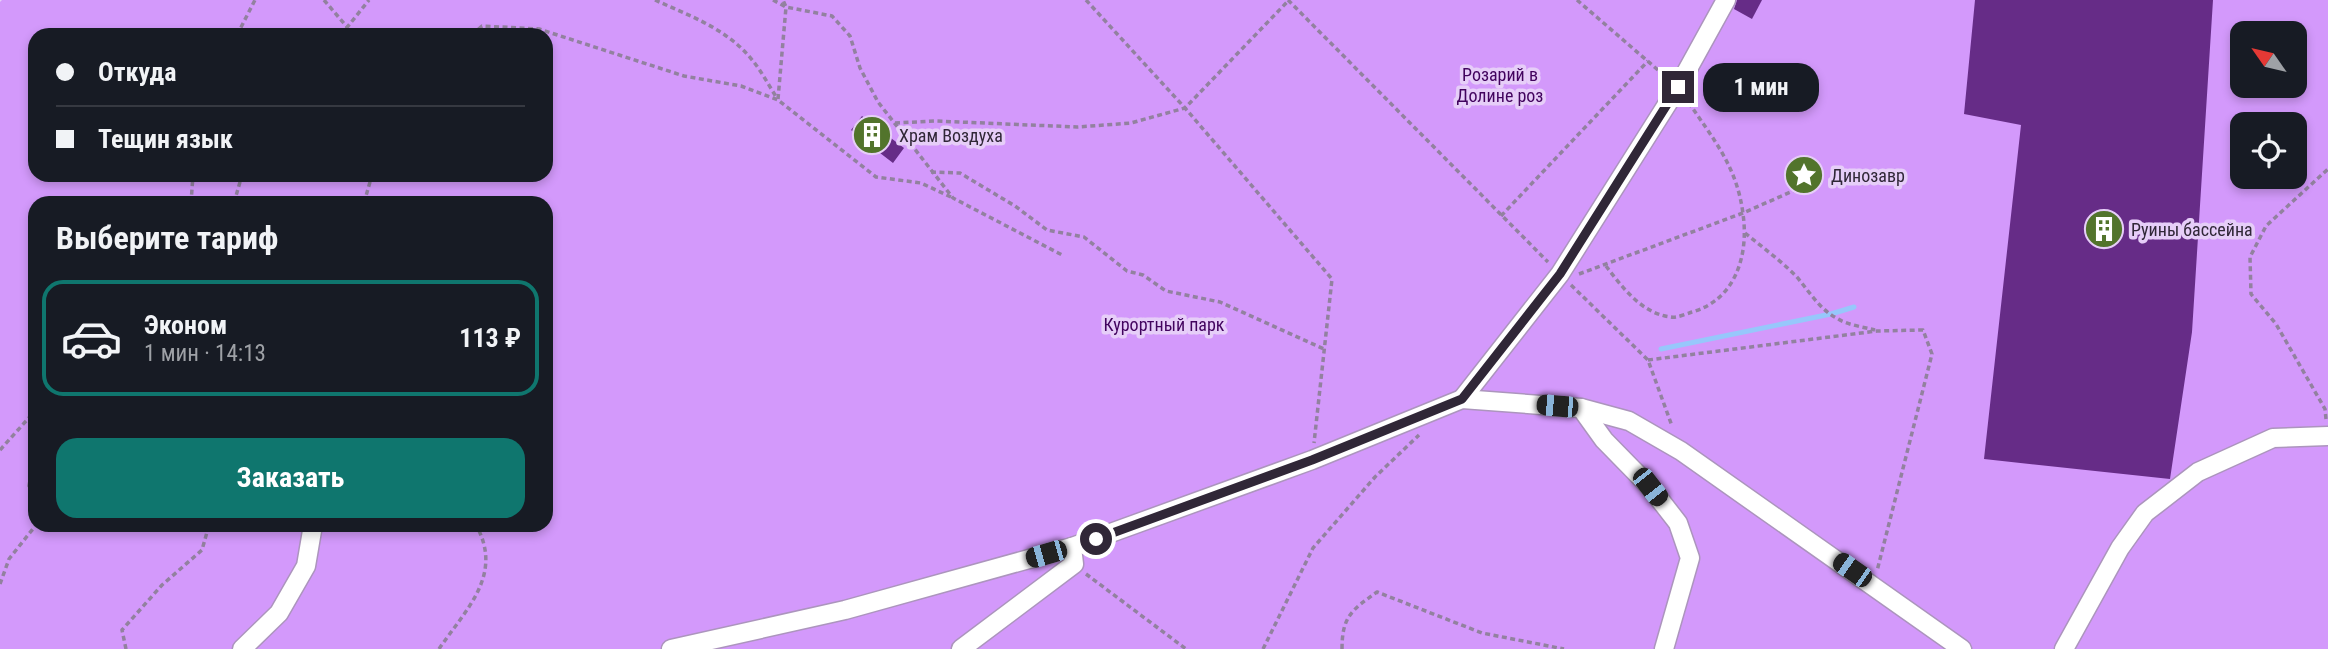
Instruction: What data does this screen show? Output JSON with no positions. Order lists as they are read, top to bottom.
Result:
{
  "parks": ["Розарий в Долине роз", "Курортный парк"],
  "places": {
    "building": ["Храм Воздуха", "Руины бассейна"],
    "place": ["Динозавр"]
  },
  "north": "top left",
  "page": {
    "banner": ["Откуда", "Тещин язык"],
    "bubble": "1 мин",
    "heading": "Выберите тариф",
    "list": [
      {
        "name": "Эконом",
        "note": "1 мин · 14:13",
        "value": "113 ₽"
      }
    ],
    "buttons": "Заказать"
  }
}
